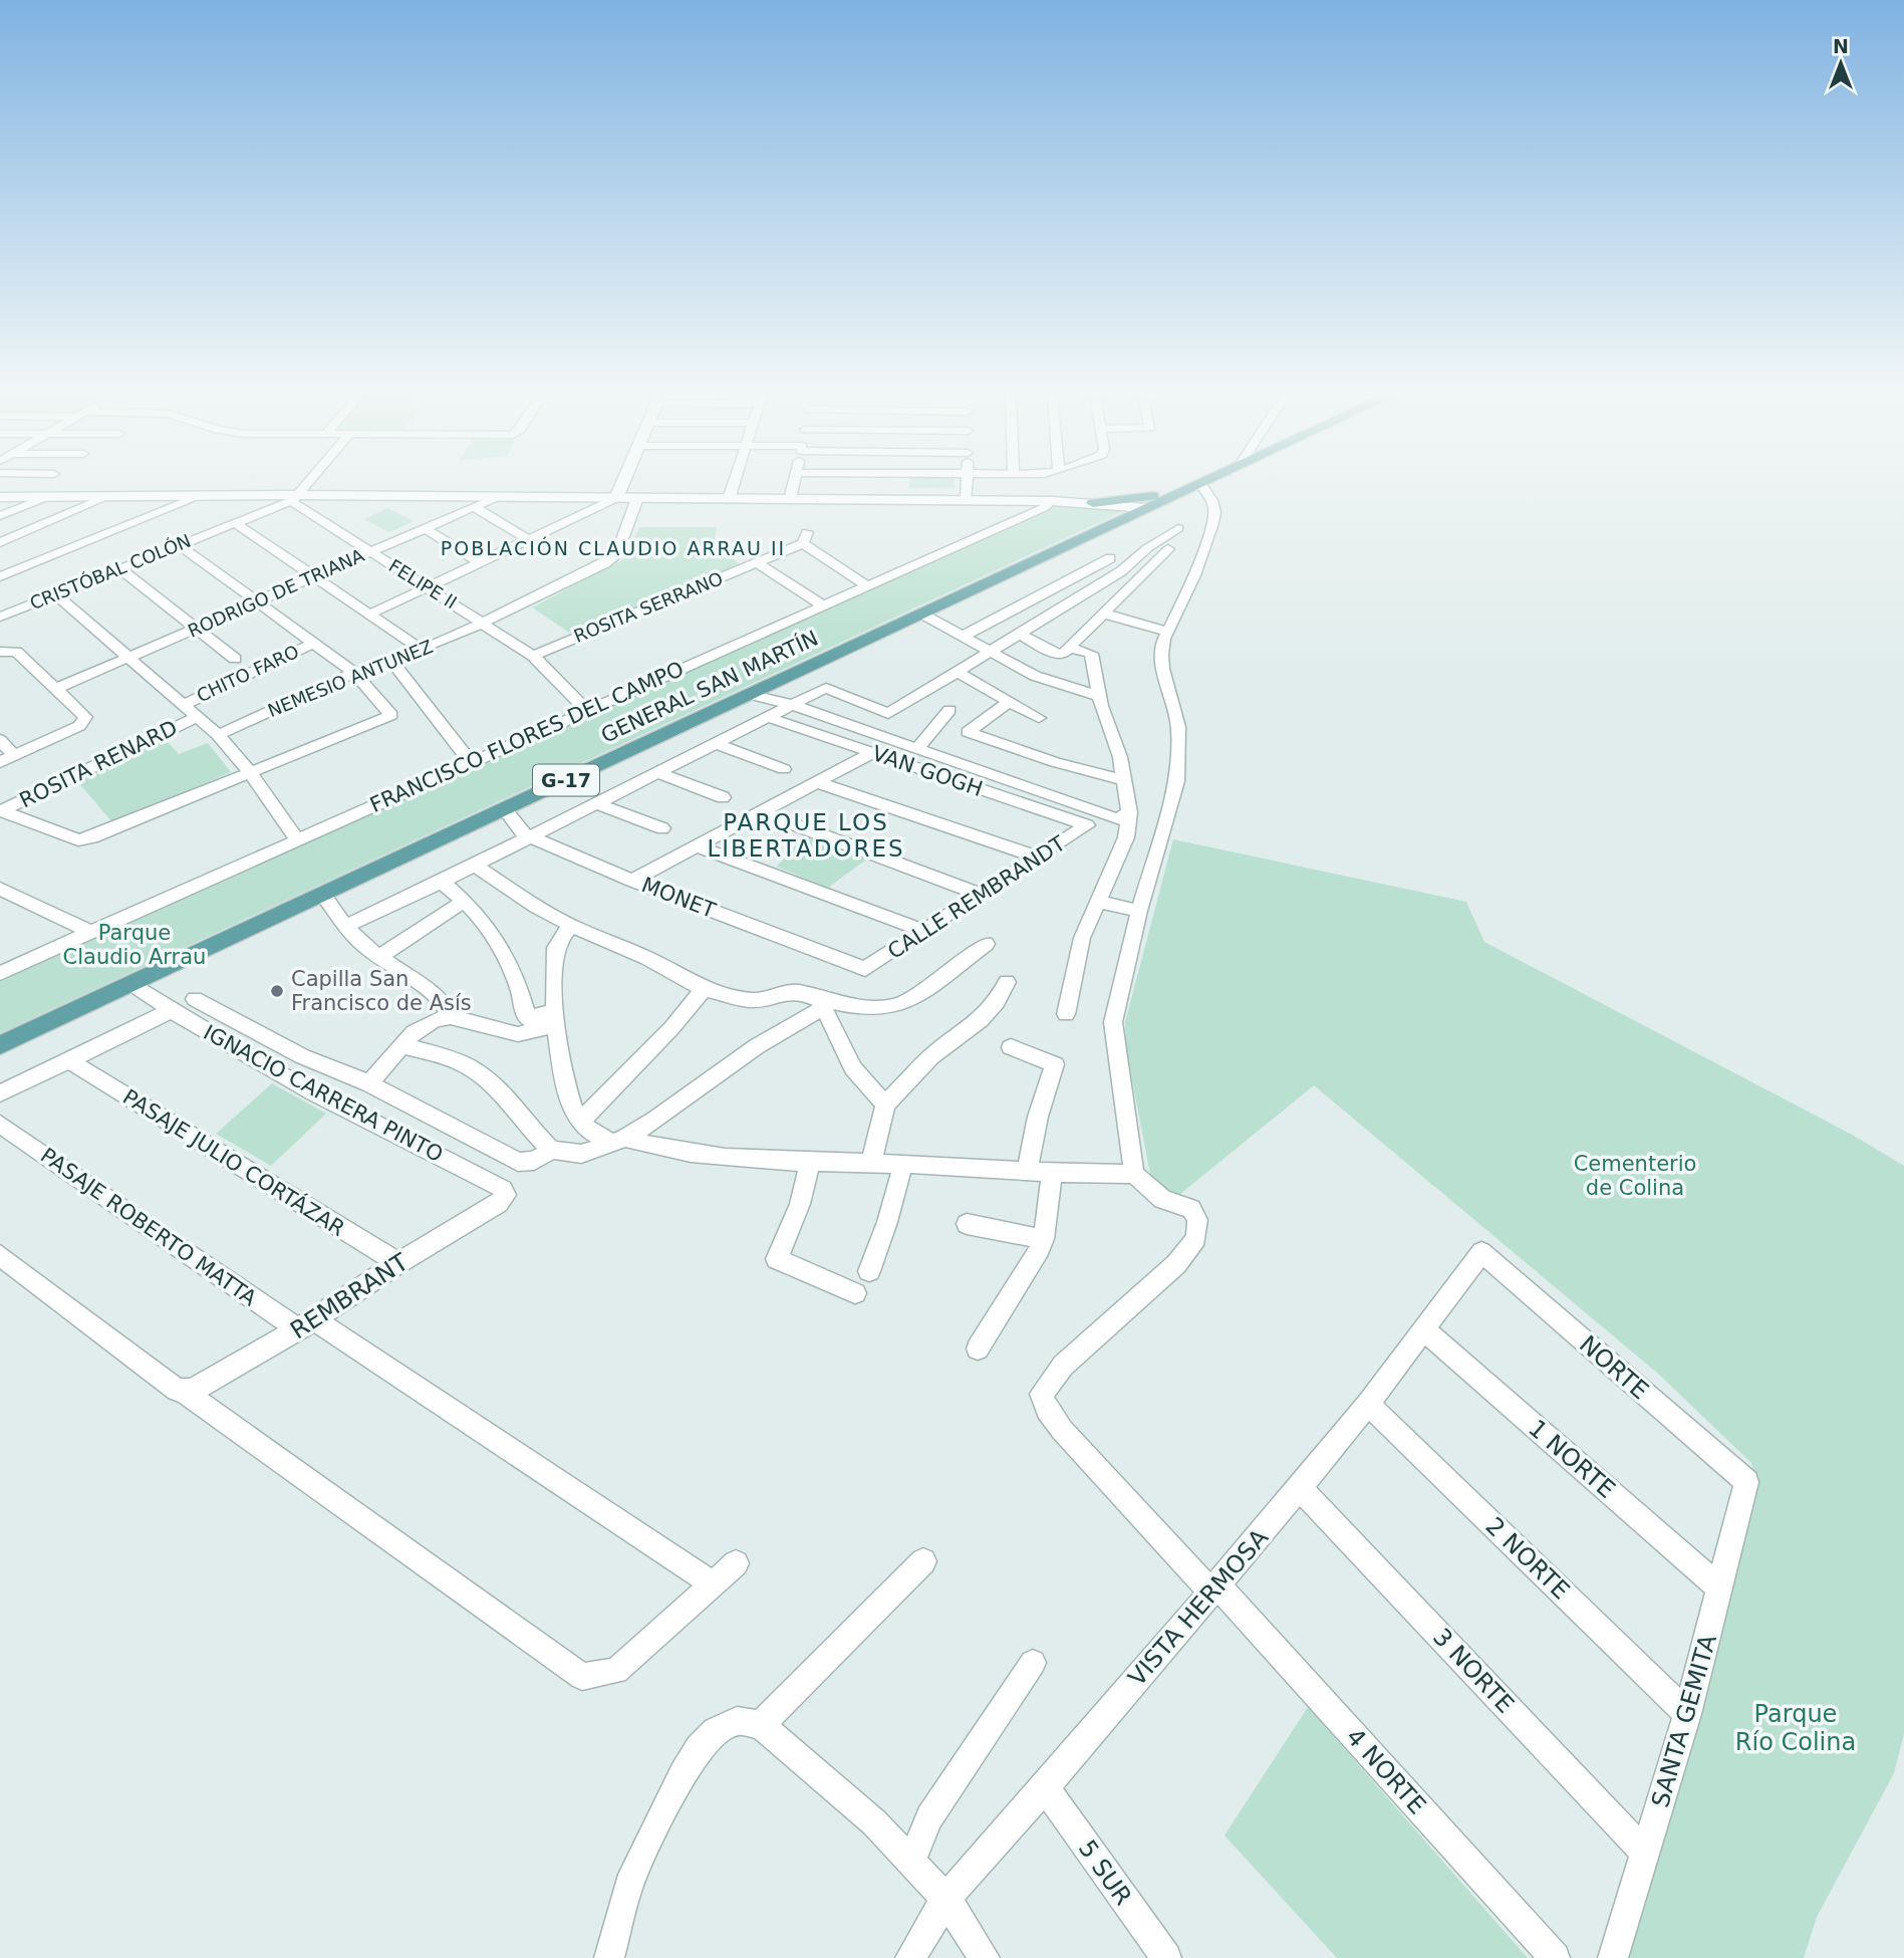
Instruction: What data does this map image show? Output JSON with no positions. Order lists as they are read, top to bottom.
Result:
{
  "streets": {
    "main road": ["GENERAL SAN MARTÍN", "G-17"],
    "street": [
      "CRISTÓBAL COLÓN",
      "FELIPE II",
      "RODRIGO DE TRIANA",
      "ROSITA SERRANO",
      "CHITO FARO",
      "NEMESIO ANTUNEZ",
      "FRANCISCO FLORES DEL CAMPO",
      "ROSITA RENARD",
      "VAN GOGH",
      "MONET",
      "CALLE REMBRANDT",
      "IGNACIO CARRERA PINTO",
      "PASAJE JULIO CORTÁZAR",
      "PASAJE ROBERTO MATTA",
      "REMBRANT",
      "NORTE",
      "1 NORTE",
      "2 NORTE",
      "VISTA HERMOSA",
      "3 NORTE",
      "SANTA GEMITA",
      "4 NORTE",
      "5 SUR"
    ]
  },
  "crossings": [
    ["CRISTÓBAL COLÓN", "FELIPE II"],
    ["FELIPE II", "RODRIGO DE TRIANA"],
    ["FELIPE II", "ROSITA SERRANO"],
    ["FELIPE II", "NEMESIO ANTUNEZ"],
    ["FELIPE II", "FRANCISCO FLORES DEL CAMPO"],
    ["ROSITA SERRANO", "FRANCISCO FLORES DEL CAMPO"],
    ["GENERAL SAN MARTÍN", "MONET"],
    ["GENERAL SAN MARTÍN", "IGNACIO CARRERA PINTO"],
    ["VAN GOGH", "CALLE REMBRANDT"],
    ["MONET", "CALLE REMBRANDT"],
    ["IGNACIO CARRERA PINTO", "REMBRANT"],
    ["PASAJE JULIO CORTÁZAR", "REMBRANT"],
    ["PASAJE ROBERTO MATTA", "REMBRANT"],
    ["NORTE", "VISTA HERMOSA"],
    ["NORTE", "SANTA GEMITA"],
    ["1 NORTE", "VISTA HERMOSA"],
    ["1 NORTE", "SANTA GEMITA"],
    ["2 NORTE", "VISTA HERMOSA"],
    ["2 NORTE", "SANTA GEMITA"],
    ["VISTA HERMOSA", "3 NORTE"],
    ["VISTA HERMOSA", "4 NORTE"],
    ["VISTA HERMOSA", "5 SUR"],
    ["3 NORTE", "SANTA GEMITA"]
  ],
  "districts": ["POBLACIÓN CLAUDIO ARRAU II", "PARQUE LOS LIBERTADORES"],
  "parks": ["Parque Claudio Arrau", "Cementerio de Colina", "Parque Río Colina"],
  "places": ["Capilla San Francisco de Asís"],
  "north": "top"
}
